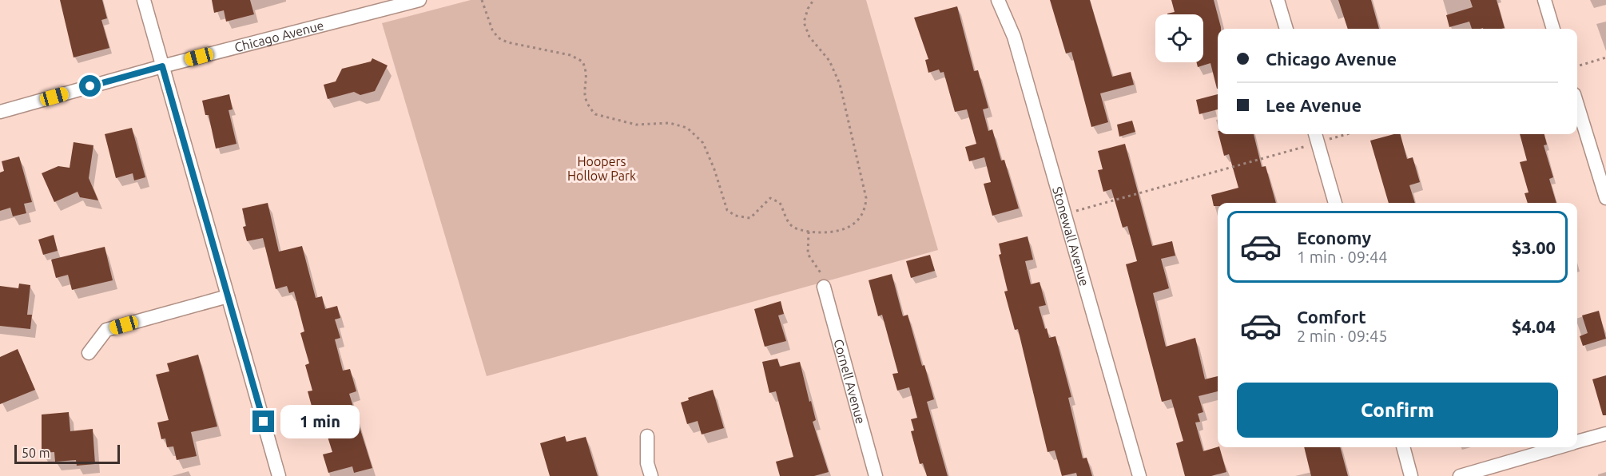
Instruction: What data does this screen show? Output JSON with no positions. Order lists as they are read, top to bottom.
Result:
{
  "streets": {
    "street": ["Chicago Avenue", "Stonewall Avenue", "Cornell Avenue"]
  },
  "parks": ["Hoopers Hollow Park"],
  "scale_bar": "50 m",
  "page": {
    "banner": ["Chicago Avenue", "Lee Avenue"],
    "list": [
      {
        "name": "Economy",
        "note": "1 min · 09:44",
        "value": "$3.00"
      },
      {
        "name": "Comfort",
        "note": "2 min · 09:45",
        "value": "$4.04"
      }
    ],
    "buttons": "Confirm",
    "bubble": "1 min",
    "scale": "50 m"
  }
}
